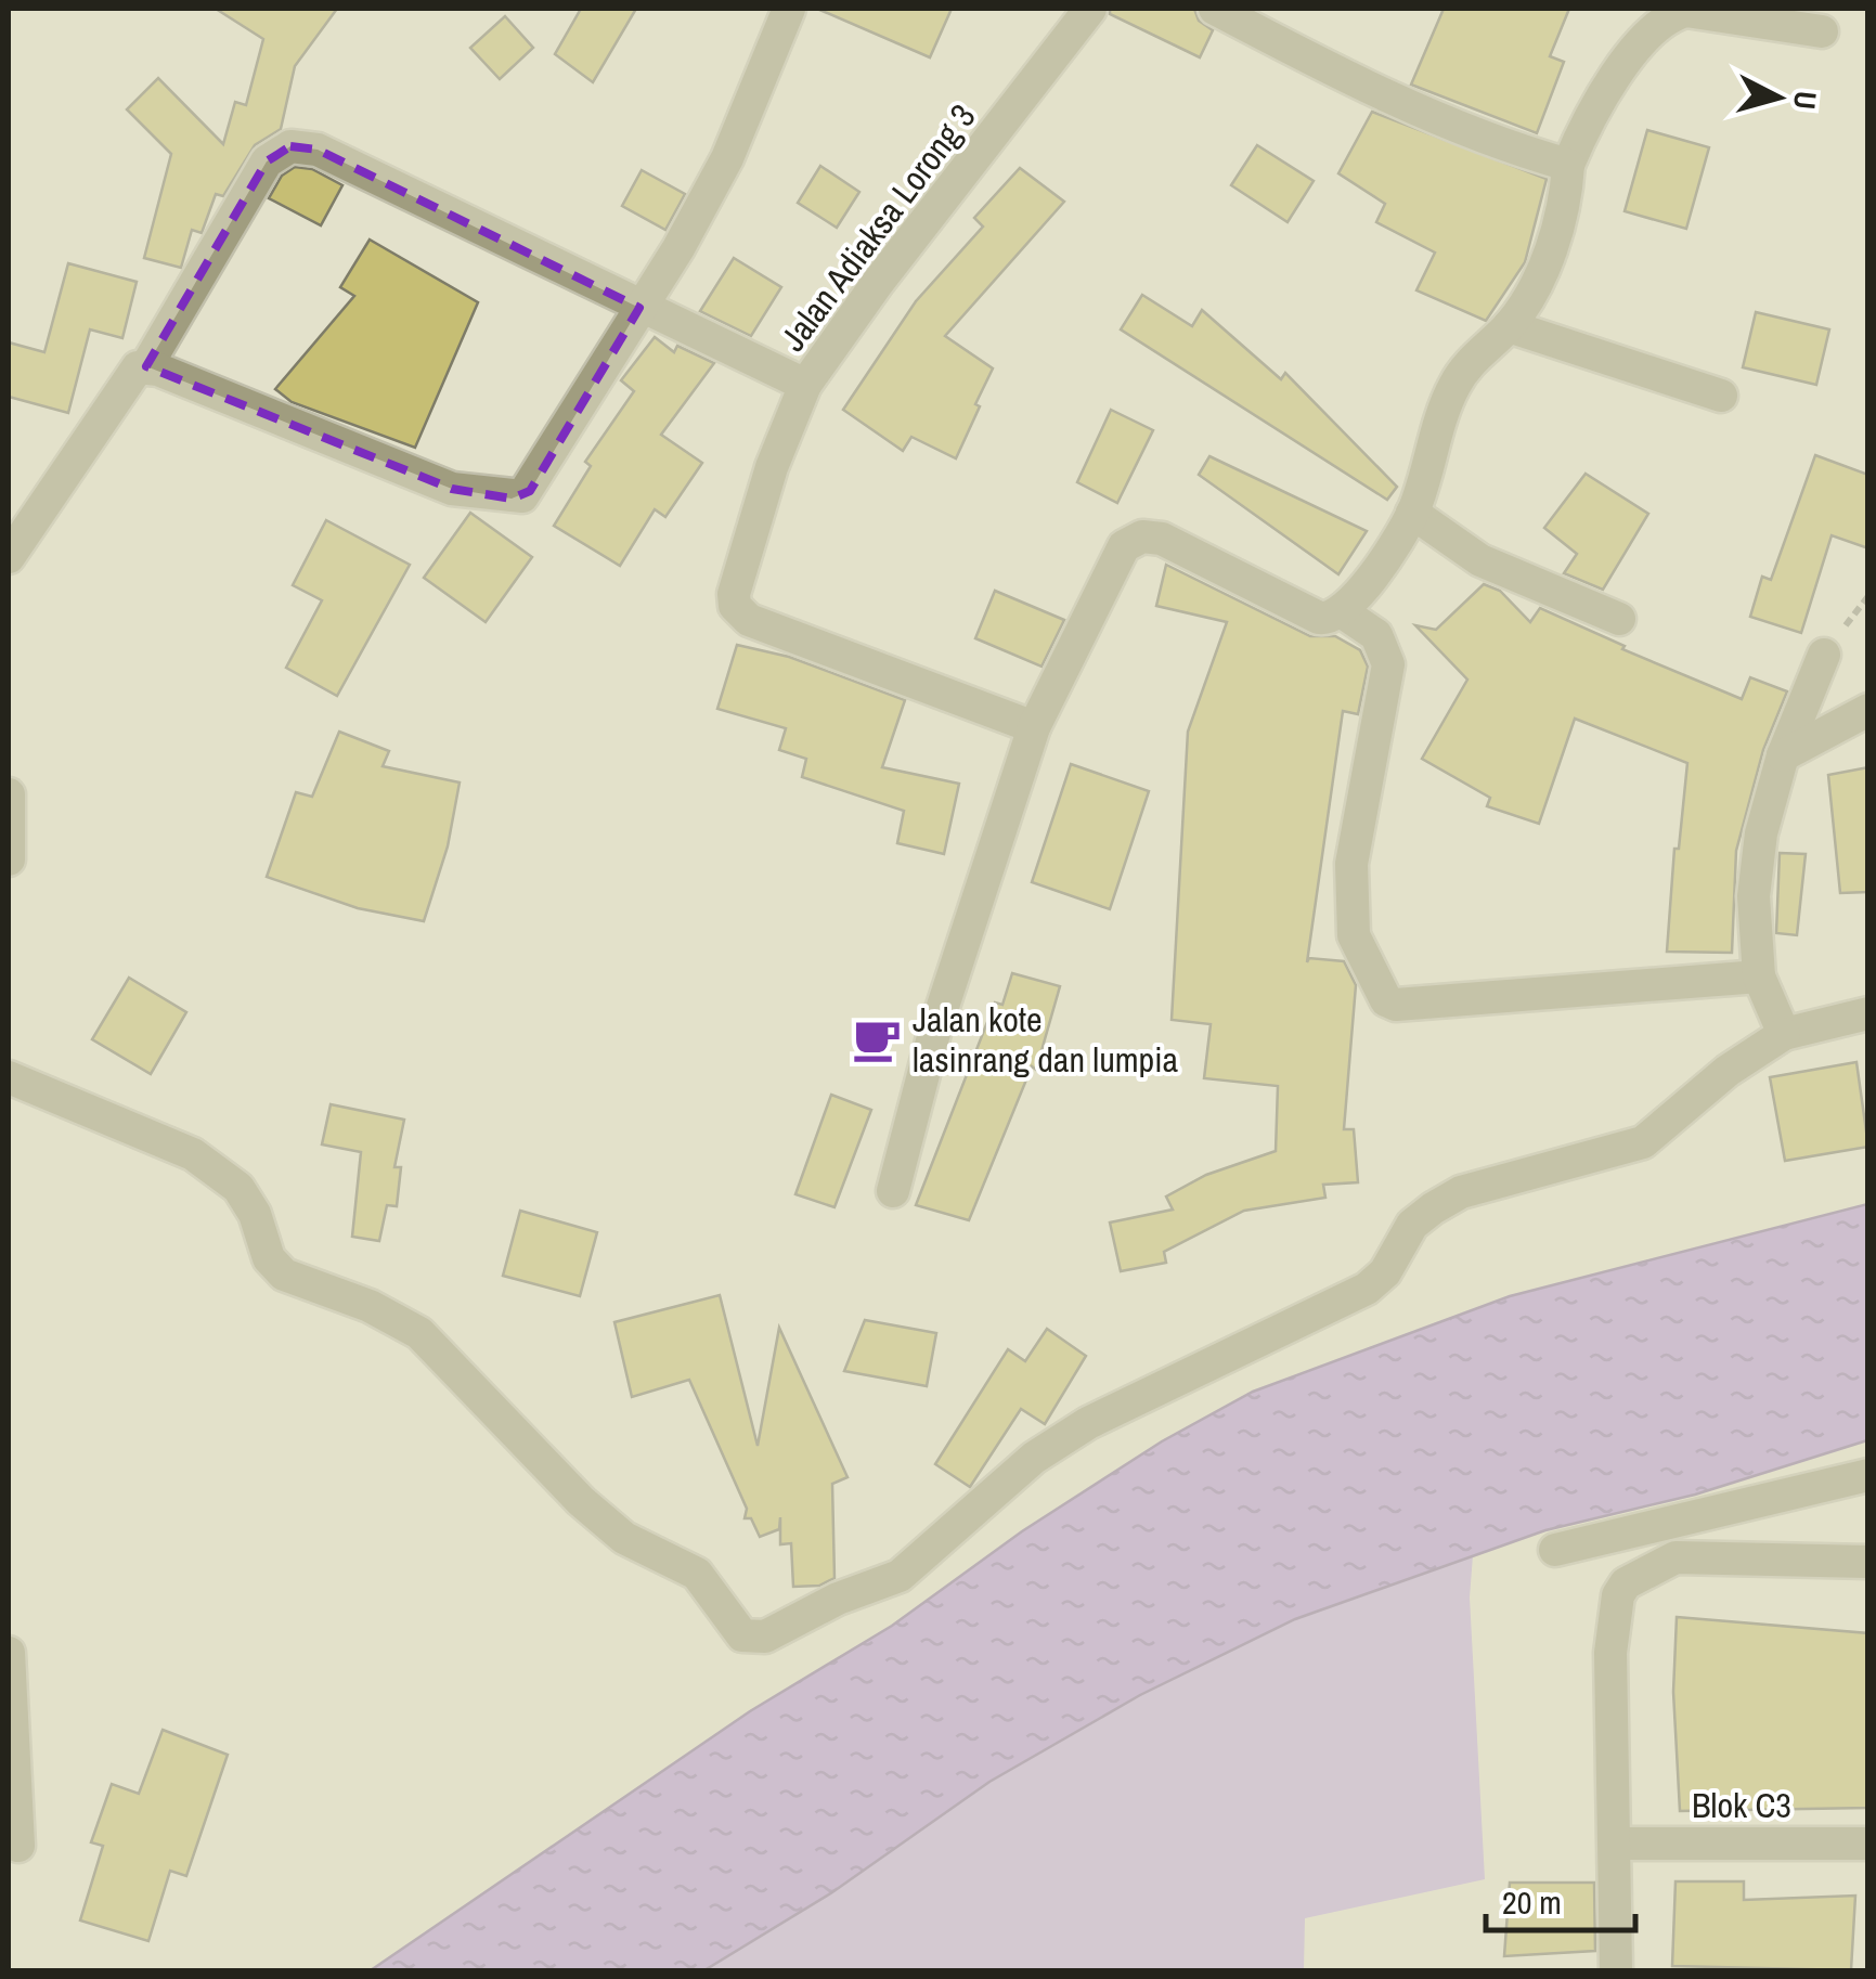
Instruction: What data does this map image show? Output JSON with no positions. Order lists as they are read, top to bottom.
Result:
{
  "streets": {
    "street": ["Jalan Adiaksa Lorong 3", "Blok C3"]
  },
  "places": {
    "cafe": ["Jalan kote lasinrang dan lumpia"]
  },
  "scale_bar": "20 m",
  "north": "right"
}
